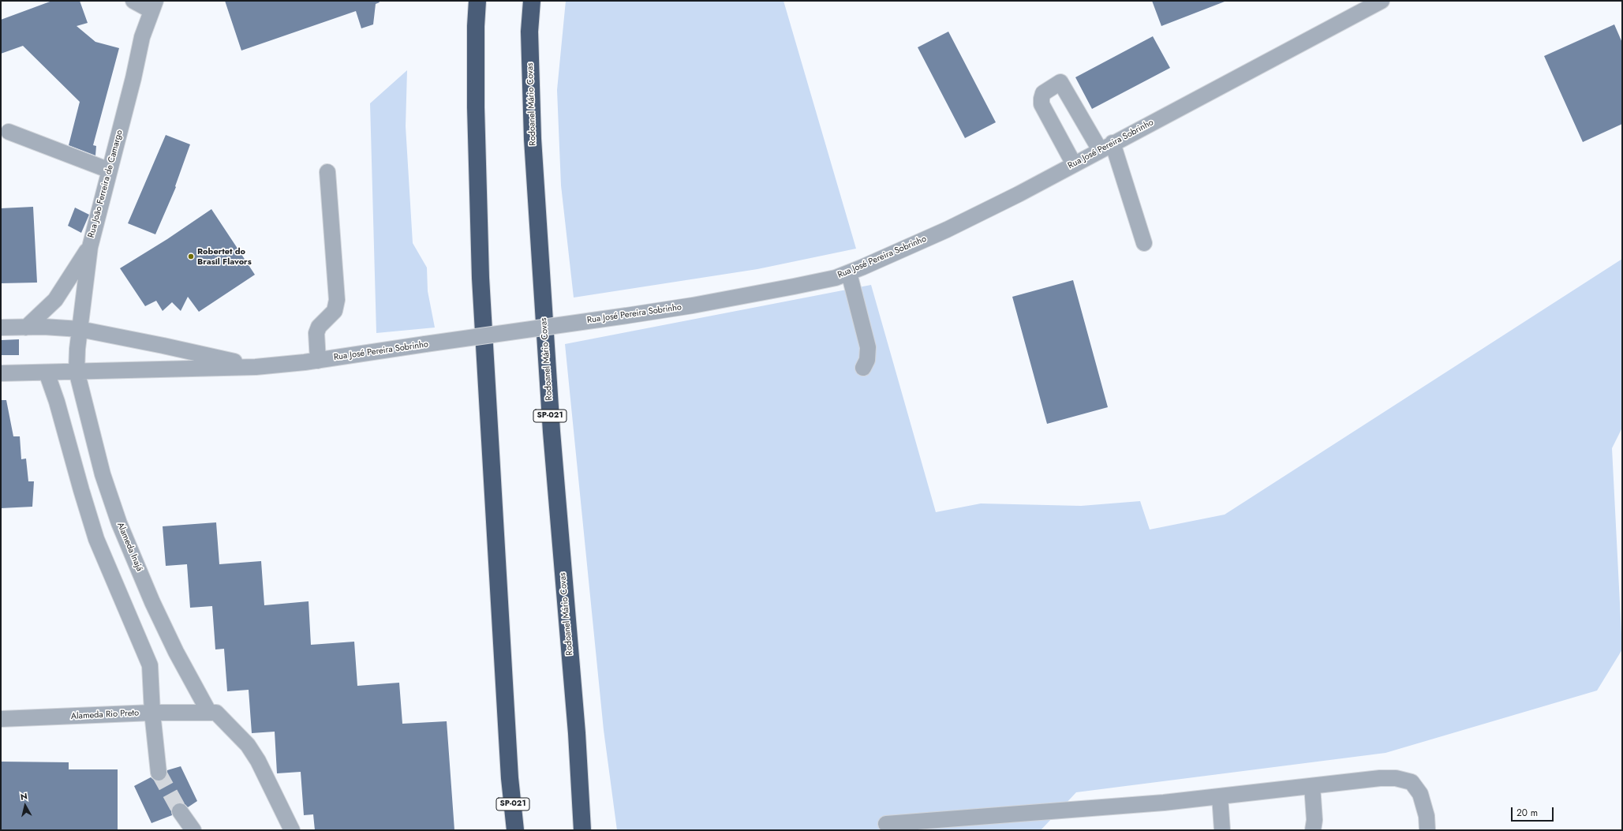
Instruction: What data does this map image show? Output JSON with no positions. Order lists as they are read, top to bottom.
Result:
{
  "streets": {
    "highway": ["Rodoanel Mário Covas", "SP-021"],
    "street": [
      "Rua José Pereira Sobrinho",
      "Rua João Ferreira de Camargo",
      "Alameda Inajá",
      "Alameda Rio Preto"
    ]
  },
  "crossings": [
    ["Rua José Pereira Sobrinho", "Rua João Ferreira de Camargo"],
    ["Rua José Pereira Sobrinho", "Alameda Inajá"],
    ["Rua João Ferreira de Camargo", "Alameda Inajá"],
    ["Alameda Inajá", "Alameda Rio Preto"]
  ],
  "places": ["Robertet do Brasil Flavors"],
  "scale_bar": "20 m",
  "north": "top"
}
